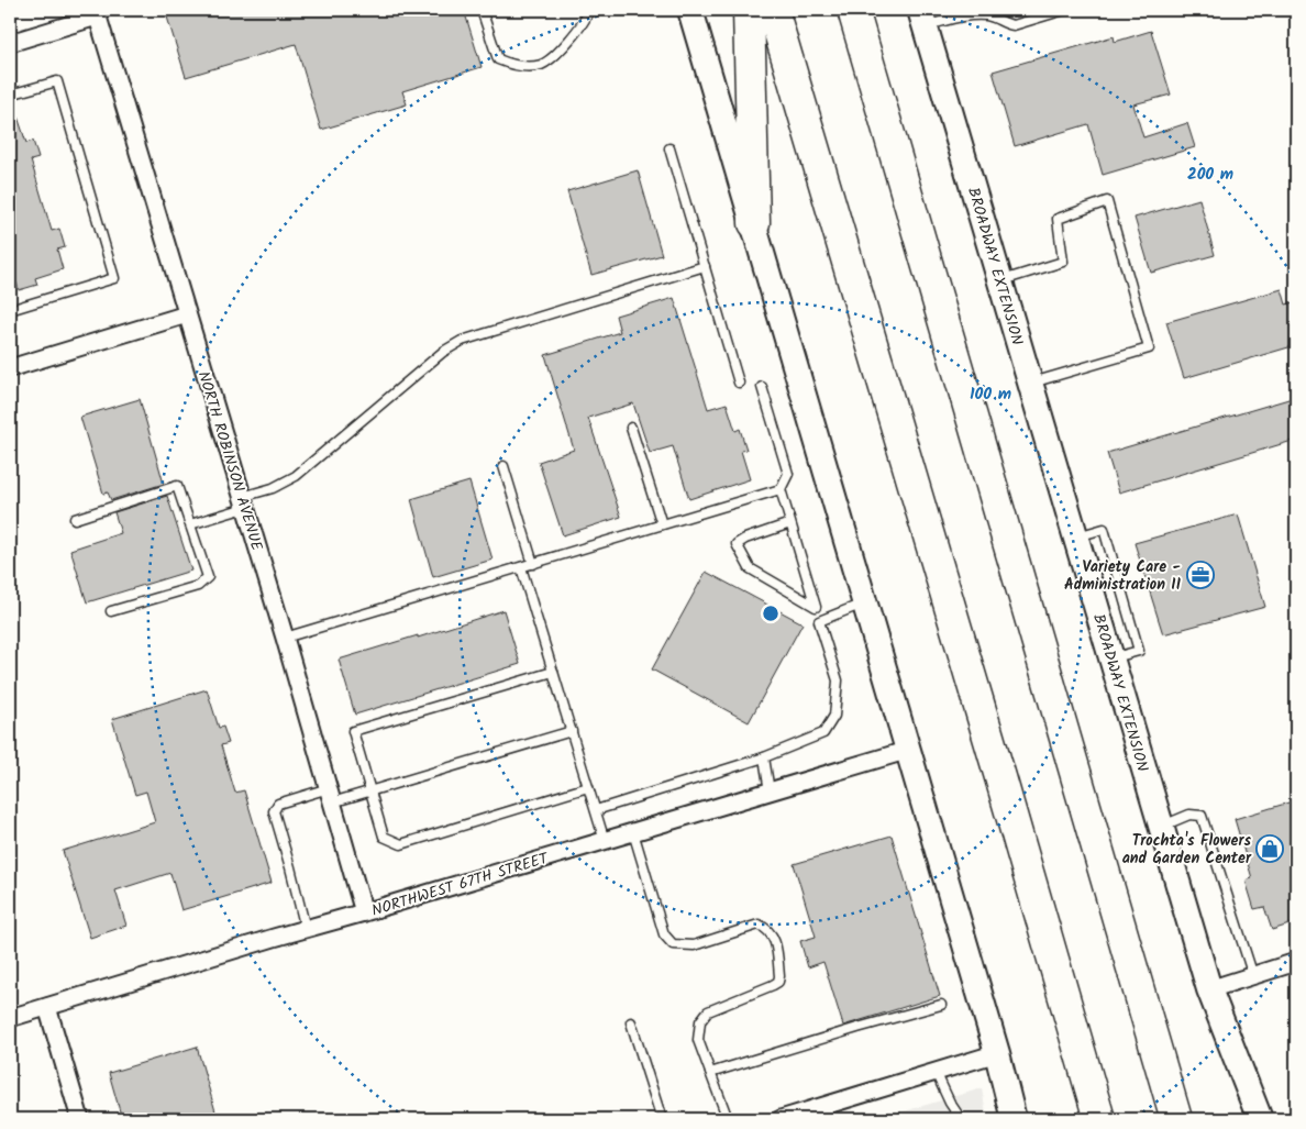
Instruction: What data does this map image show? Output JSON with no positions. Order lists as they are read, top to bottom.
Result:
{
  "streets": {
    "main road": ["BROADWAY EXTENSION"],
    "street": ["NORTH ROBINSON AVENUE", "NORTHWEST 67TH STREET"]
  },
  "crossings": [
    ["NORTH ROBINSON AVENUE", "NORTHWEST 67TH STREET"]
  ],
  "places": {
    "office": ["Variety Care - Administration II"],
    "shop": ["Trochta's Flowers and Garden Center"]
  },
  "rings": ["200 m", "100 m"]
}
